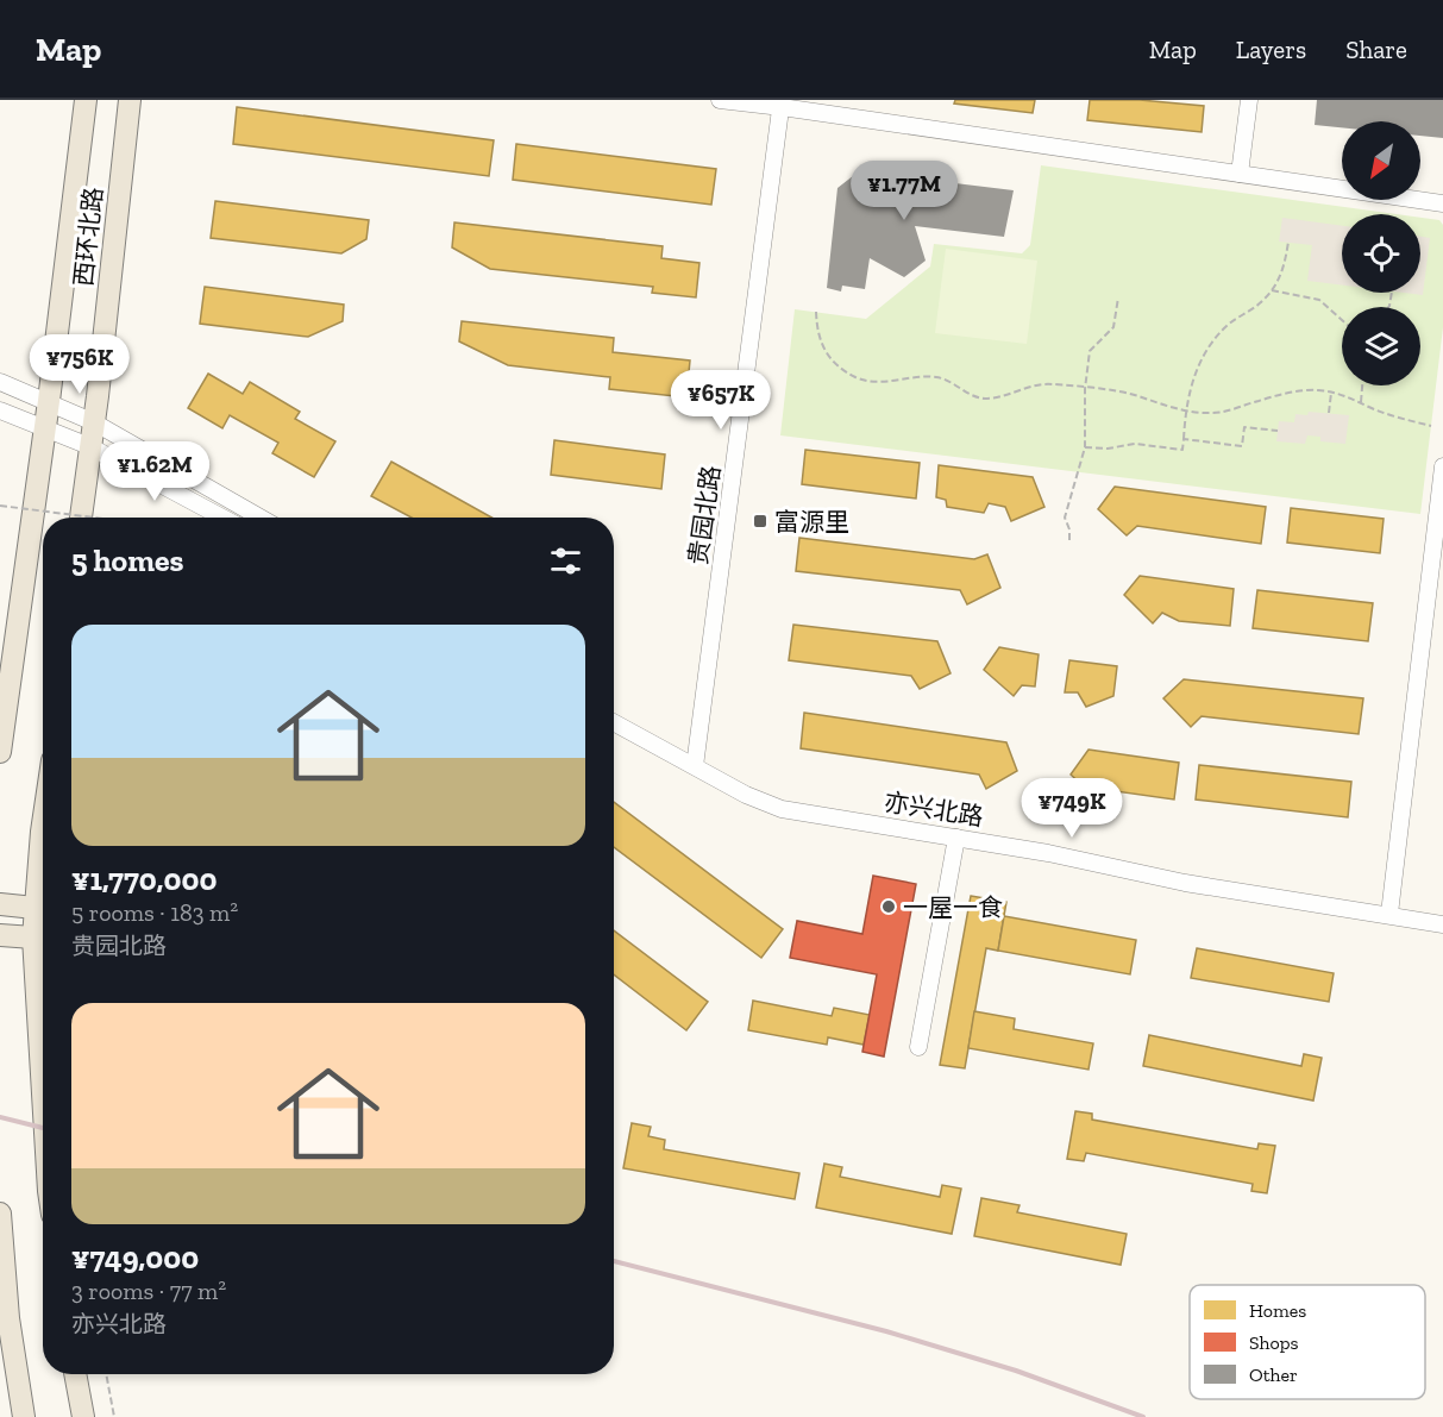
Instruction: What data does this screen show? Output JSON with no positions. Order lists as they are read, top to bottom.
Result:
{
  "streets": {
    "main road": ["西环北路"],
    "street": ["贵园北路", "亦兴北路"]
  },
  "crossings": [
    ["贵园北路", "亦兴北路"]
  ],
  "places": {
    "transit": ["富源里"],
    "other": ["一屋一食"]
  },
  "legend": ["Homes", "Shops", "Other"],
  "north": "bottom left",
  "page": {
    "header": "Map",
    "nav": ["Map", "Layers", "Share"],
    "price": [
      "¥1.77M",
      "¥756K",
      "¥657K",
      "¥1.62M",
      "¥749K"
    ],
    "heading": "5 homes",
    "list": [
      {
        "name": "¥1,770,000",
        "note": "5 rooms · 183 m² · 贵园北路"
      },
      {
        "name": "¥749,000",
        "note": "3 rooms · 77 m² · 亦兴北路"
      }
    ]
  }
}
